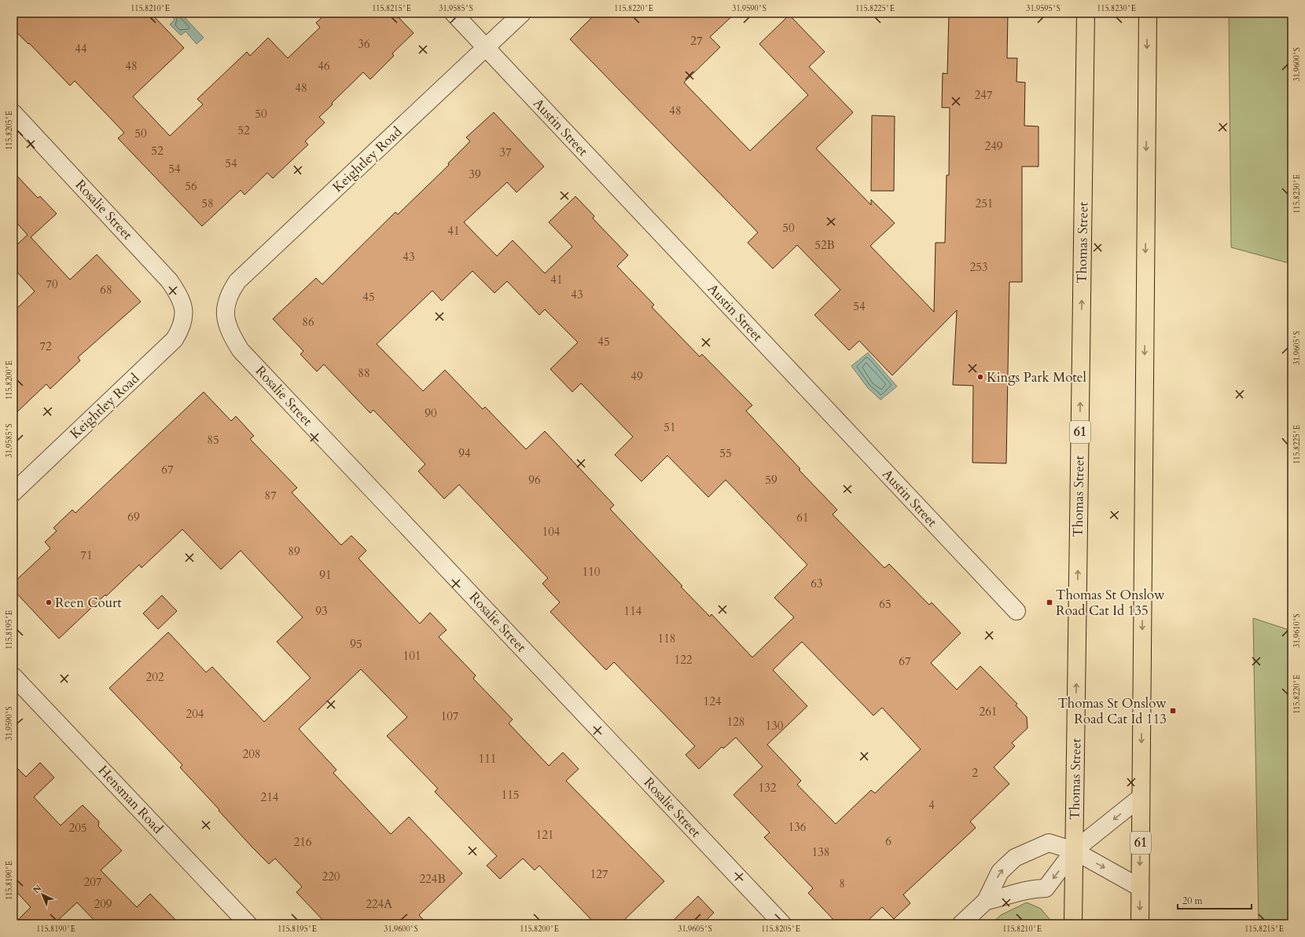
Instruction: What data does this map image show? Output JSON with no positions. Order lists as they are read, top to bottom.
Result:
{
  "streets": {
    "main road": ["Thomas Street", "61"],
    "street": [
      "Austin Street",
      "Keightley Road",
      "Rosalie Street",
      "Hensman Road"
    ]
  },
  "crossings": [
    ["Austin Street", "Keightley Road"],
    ["Keightley Road", "Rosalie Street"]
  ],
  "places": {
    "other": ["Kings Park Motel", "Reen Court"],
    "transit": ["Thomas St Onslow Road Cat Id 135", "Thomas St Onslow Road Cat Id 113"]
  },
  "house_numbers": [
    "27",
    "36",
    "44",
    "48",
    "46",
    "48",
    "247",
    "48",
    "50",
    "52",
    "50",
    "249",
    "52",
    "37",
    "54",
    "54",
    "39",
    "56",
    "58",
    "251",
    "50",
    "41",
    "52B",
    "43",
    "253",
    "41",
    "70",
    "68",
    "43",
    "45",
    "54",
    "86",
    "45",
    "72",
    "88",
    "49",
    "90",
    "51",
    "85",
    "94",
    "55",
    "67",
    "96",
    "59",
    "87",
    "69",
    "61",
    "104",
    "89",
    "71",
    "110",
    "91",
    "63",
    "65",
    "93",
    "114",
    "118",
    "95",
    "101",
    "122",
    "67",
    "202",
    "124",
    "261",
    "204",
    "107",
    "128",
    "130",
    "208",
    "111",
    "2",
    "132",
    "115",
    "214",
    "4",
    "136",
    "205",
    "121",
    "6",
    "216",
    "138",
    "127",
    "220",
    "224B",
    "207",
    "8",
    "209",
    "224A"
  ],
  "scale_bar": "20 m",
  "north": "top left",
  "coordinates": [
    "115.8210°E",
    "115.8215°E",
    "31.9585°S",
    "115.8220°E",
    "31.9590°S",
    "115.8225°E",
    "31.9595°S",
    "115.8230°E",
    "31.9600°S",
    "115.8205°E",
    "31.9605°S",
    "115.8200°E",
    "115.8195°E",
    "31.9610°S",
    "115.8190°E"
  ]
}
